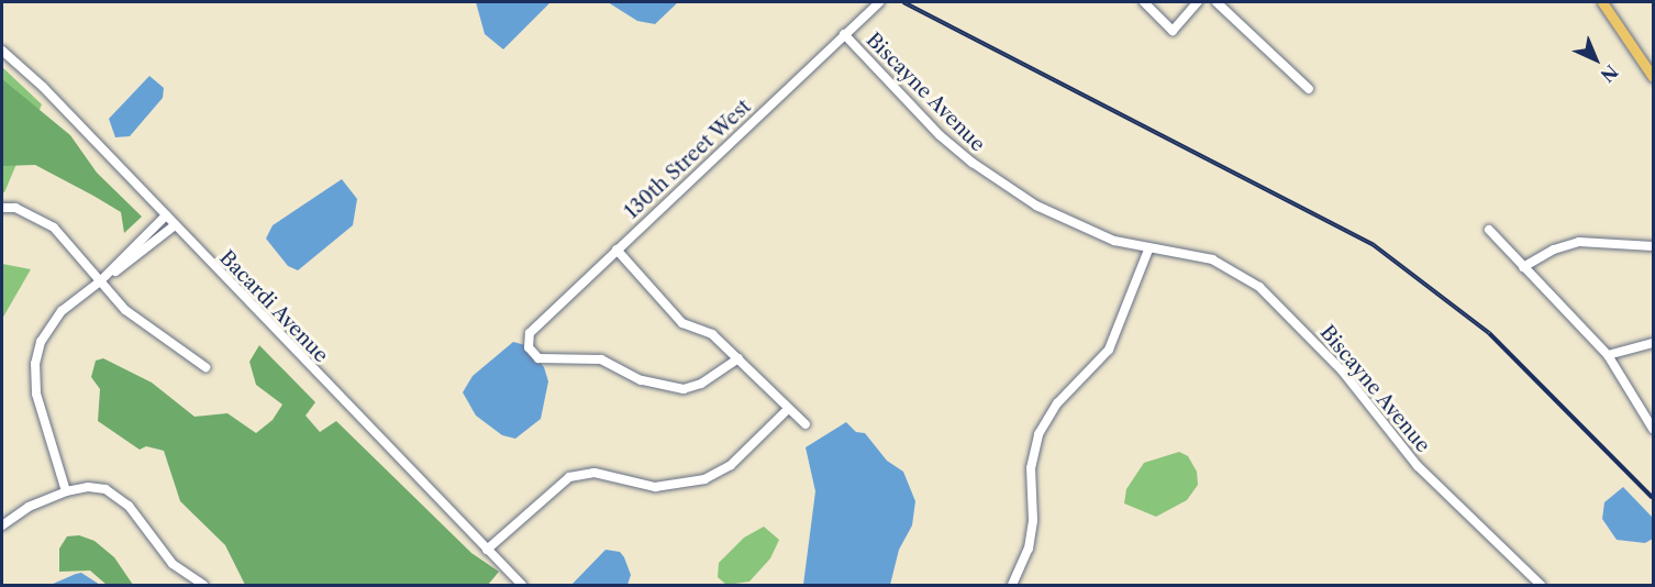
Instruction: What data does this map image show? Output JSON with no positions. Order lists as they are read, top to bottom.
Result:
{
  "streets": {
    "street": ["Biscayne Avenue", "130th Street West", "Bacardi Avenue"]
  },
  "crossings": [
    ["Biscayne Avenue", "130th Street West"]
  ],
  "north": "bottom right"
}
